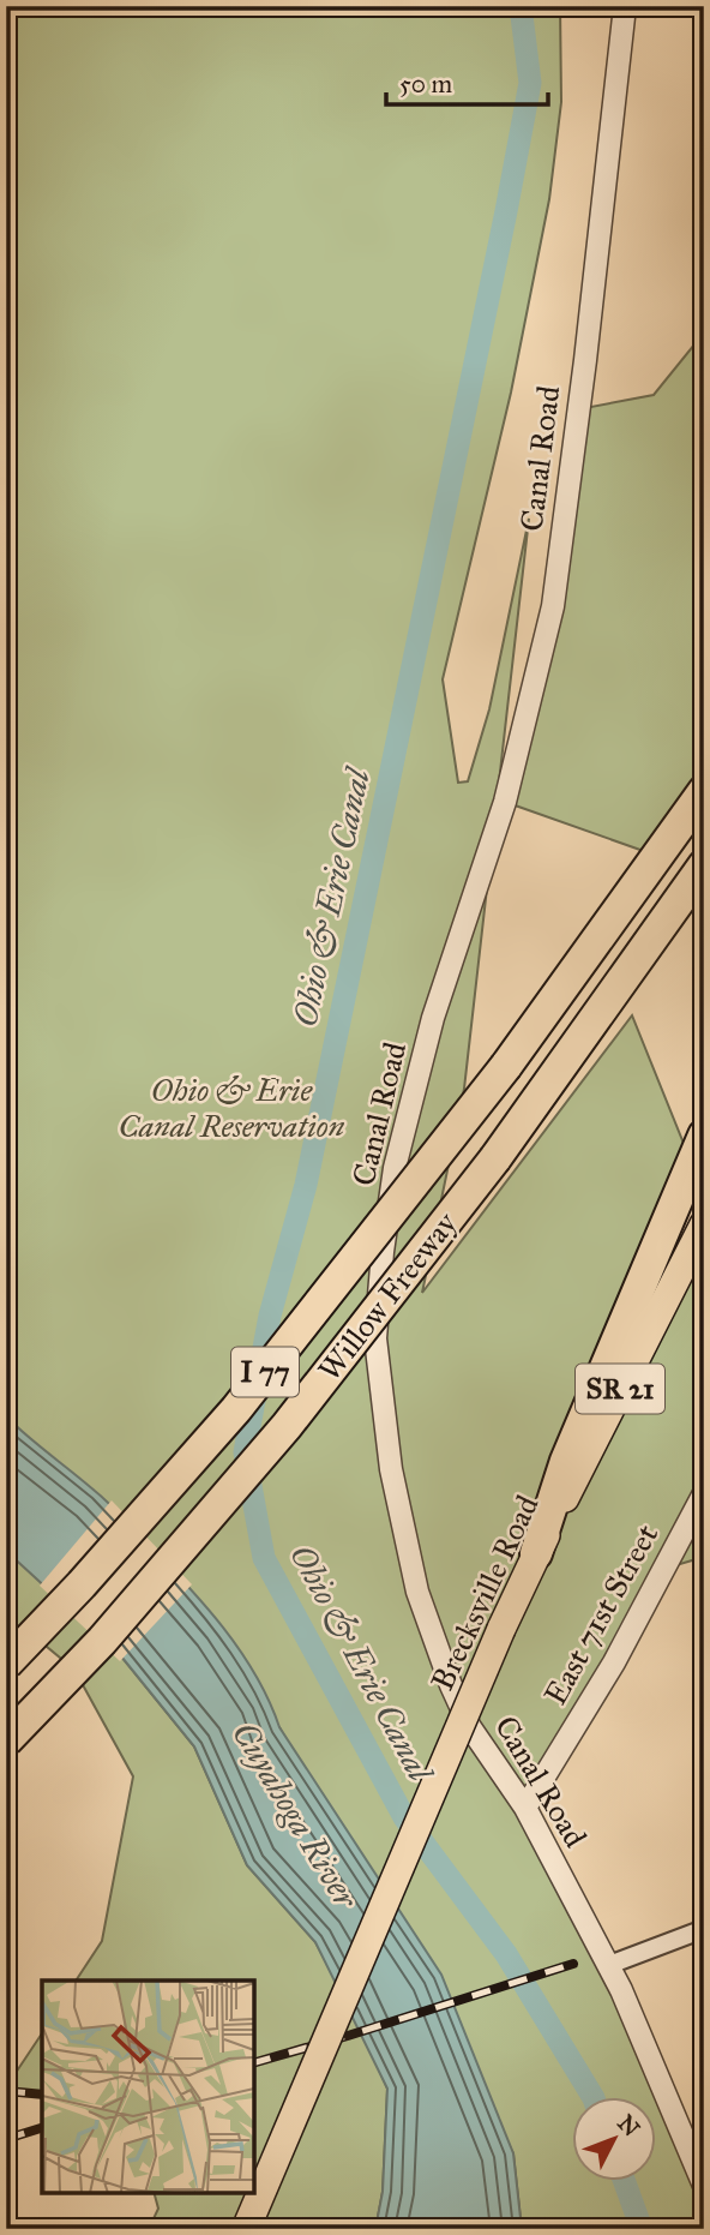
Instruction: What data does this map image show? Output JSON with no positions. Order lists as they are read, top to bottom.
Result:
{
  "streets": {
    "highway": ["Willow Freeway", "I 77"],
    "main road": ["SR 21", "Brecksville Road"],
    "street": ["Canal Road", "East 71st Street"]
  },
  "crossings": [
    ["Canal Road", "East 71st Street"]
  ],
  "water": ["Ohio & Erie Canal", "Cuyahoga River"],
  "parks": ["Ohio & Erie Canal Reservation"],
  "scale_bar": "50 m",
  "north": "top right"
}
